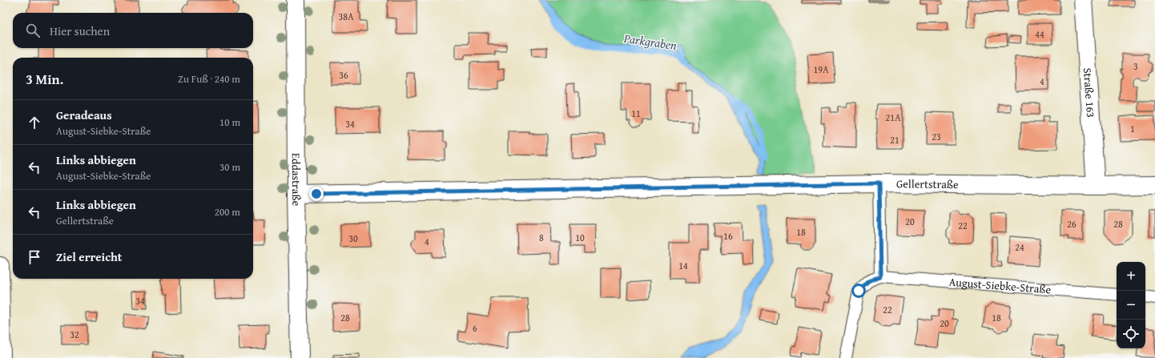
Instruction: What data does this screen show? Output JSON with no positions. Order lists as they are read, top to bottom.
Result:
{
  "streets": {
    "street": ["Straße 163", "Eddastraße", "Gellertstraße"],
    "lane": ["August-Siebke-Straße"]
  },
  "crossings": [
    ["Straße 163", "Gellertstraße"],
    ["Eddastraße", "Gellertstraße"]
  ],
  "water": ["Parkgraben"],
  "house_numbers": [
    "38A",
    "44",
    "3",
    "19A",
    "36",
    "4",
    "11",
    "21A",
    "34",
    "1",
    "23",
    "21",
    "20",
    "26",
    "28",
    "22",
    "18",
    "16",
    "8",
    "10",
    "30",
    "4",
    "24",
    "14",
    "34",
    "22",
    "28",
    "18",
    "20",
    "6",
    "32"
  ],
  "page": {
    "search": "Hier suchen",
    "heading": ["3 Min.", "Zu Fuß · 240 m"],
    "list": [
      ["Geradeaus", "August-Siebke-Straße", "10 m"],
      ["Links abbiegen", "August-Siebke-Straße", "30 m"],
      ["Links abbiegen", "Gellertstraße", "200 m"],
      "Ziel erreicht"
    ],
    "map_buttons": ["+", "−"]
  }
}
